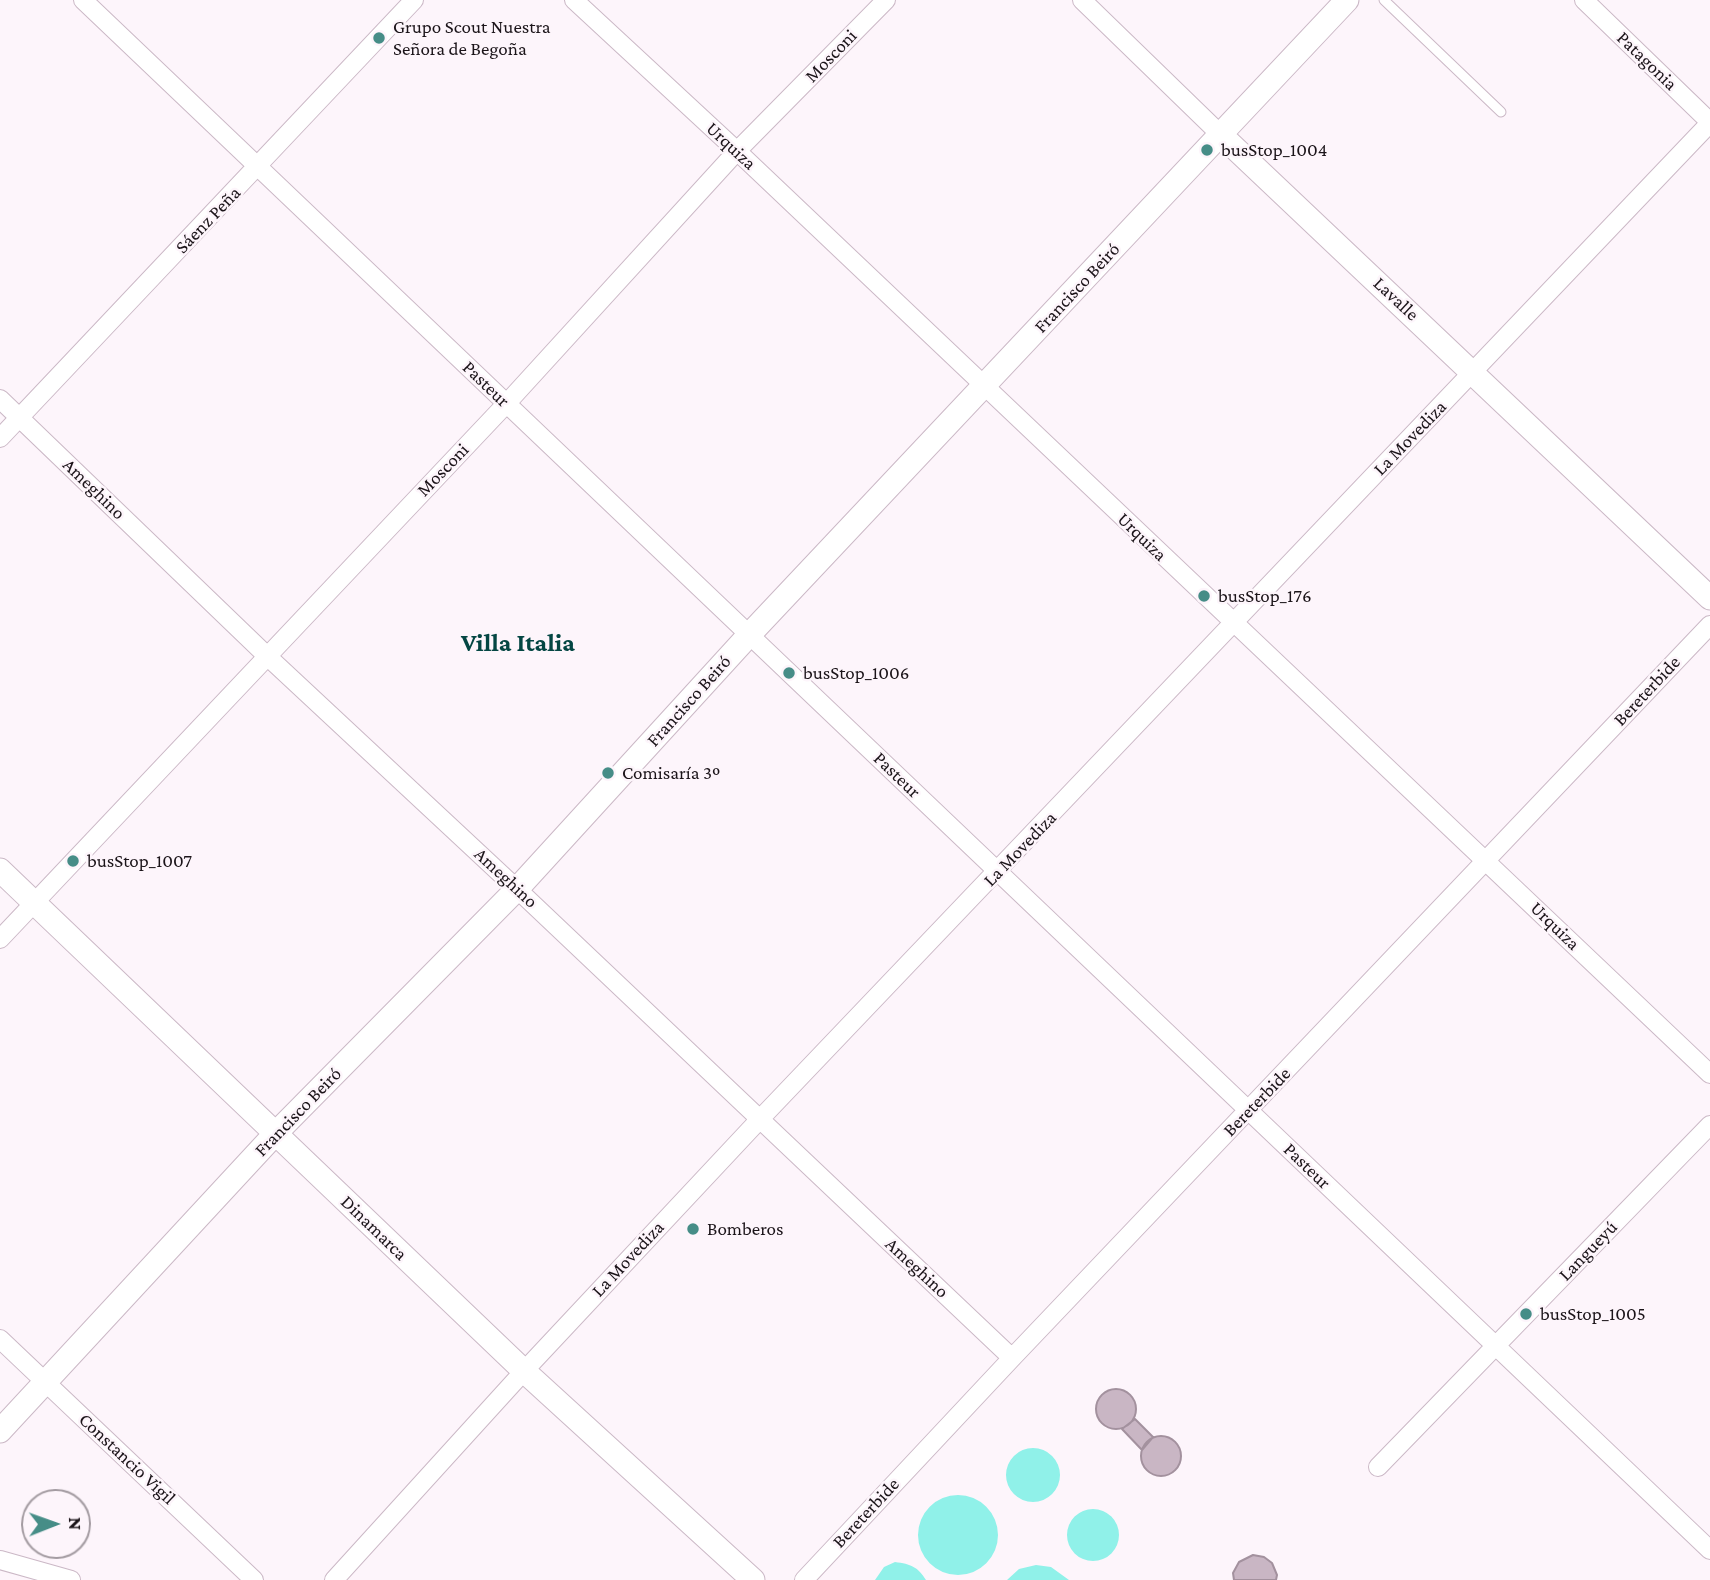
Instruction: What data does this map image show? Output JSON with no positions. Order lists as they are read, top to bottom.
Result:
{
  "streets": {
    "street": [
      "Mosconi",
      "Patagonia",
      "Urquiza",
      "Sáenz Peña",
      "Francisco Beiró",
      "Lavalle",
      "Pasteur",
      "La Movediza",
      "Ameghino",
      "Bereterbide",
      "Dinamarca",
      "Langueyú",
      "Constancio Vigil"
    ]
  },
  "crossings": [
    ["Mosconi", "Urquiza"],
    ["Mosconi", "Pasteur"],
    ["Mosconi", "Ameghino"],
    ["Mosconi", "Dinamarca"],
    ["Patagonia", "La Movediza"],
    ["Urquiza", "Francisco Beiró"],
    ["Urquiza", "La Movediza"],
    ["Urquiza", "Bereterbide"],
    ["Sáenz Peña", "Pasteur"],
    ["Sáenz Peña", "Ameghino"],
    ["Francisco Beiró", "Lavalle"],
    ["Francisco Beiró", "Pasteur"],
    ["Francisco Beiró", "Ameghino"],
    ["Francisco Beiró", "Dinamarca"],
    ["Francisco Beiró", "Constancio Vigil"],
    ["Lavalle", "La Movediza"],
    ["Pasteur", "La Movediza"],
    ["Pasteur", "Bereterbide"],
    ["Pasteur", "Langueyú"],
    ["La Movediza", "Ameghino"],
    ["La Movediza", "Dinamarca"],
    ["Ameghino", "Bereterbide"]
  ],
  "districts": ["Villa Italia"],
  "places": [
    "Grupo Scout Nuestra Señora de Begoña",
    "busStop_1004",
    "busStop_176",
    "busStop_1006",
    "Comisaría 3º",
    "busStop_1007",
    "Bomberos",
    "busStop_1005"
  ],
  "north": "right"
}
